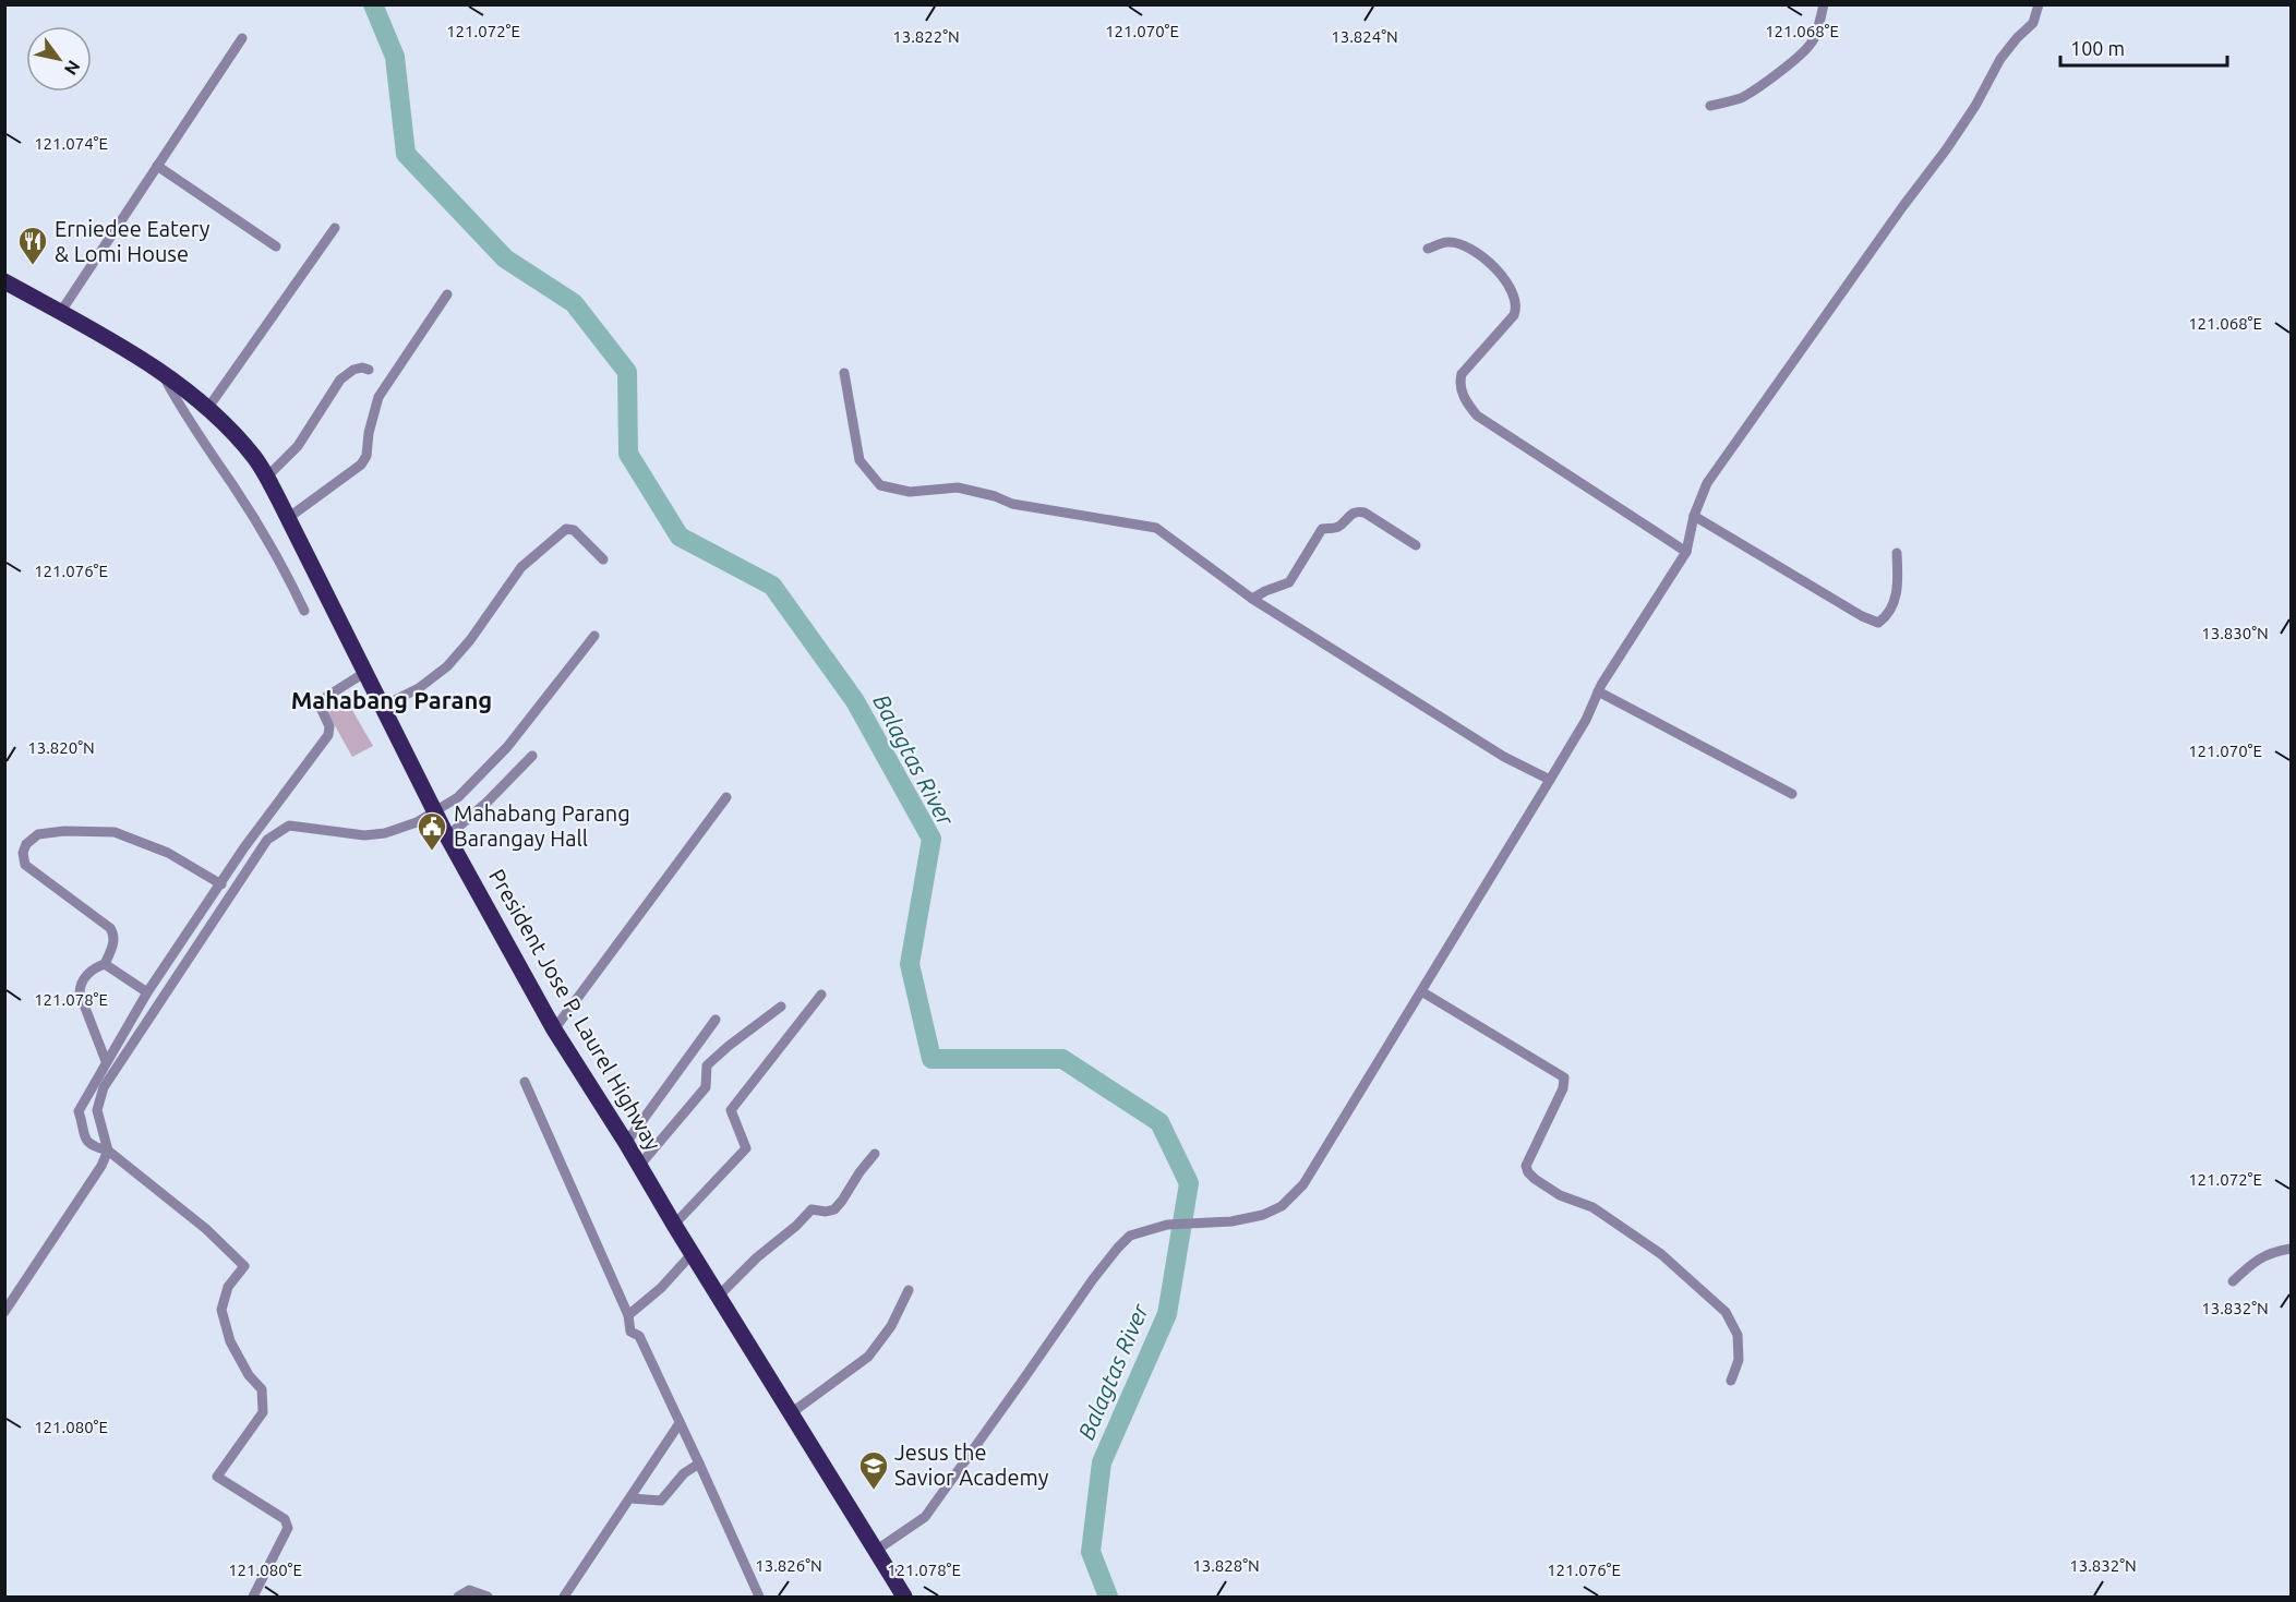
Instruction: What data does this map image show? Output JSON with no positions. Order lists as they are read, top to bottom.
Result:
{
  "streets": {
    "highway": ["President Jose P. Laurel Highway"]
  },
  "districts": ["Mahabang Parang"],
  "water": ["Balagtas River"],
  "places": {
    "restaurant": ["Erniedee Eatery & Lomi House"],
    "public building": ["Mahabang Parang Barangay Hall"],
    "school or university": ["Jesus the Savior Academy"]
  },
  "scale_bar": "100 m",
  "north": "bottom right",
  "coordinates": [
    "121.068°E",
    "121.072°E",
    "121.070°E",
    "13.822°N",
    "13.824°N",
    "121.074°E",
    "121.076°E",
    "13.830°N",
    "13.820°N",
    "121.078°E",
    "13.832°N",
    "121.080°E",
    "13.826°N",
    "13.828°N"
  ]
}
